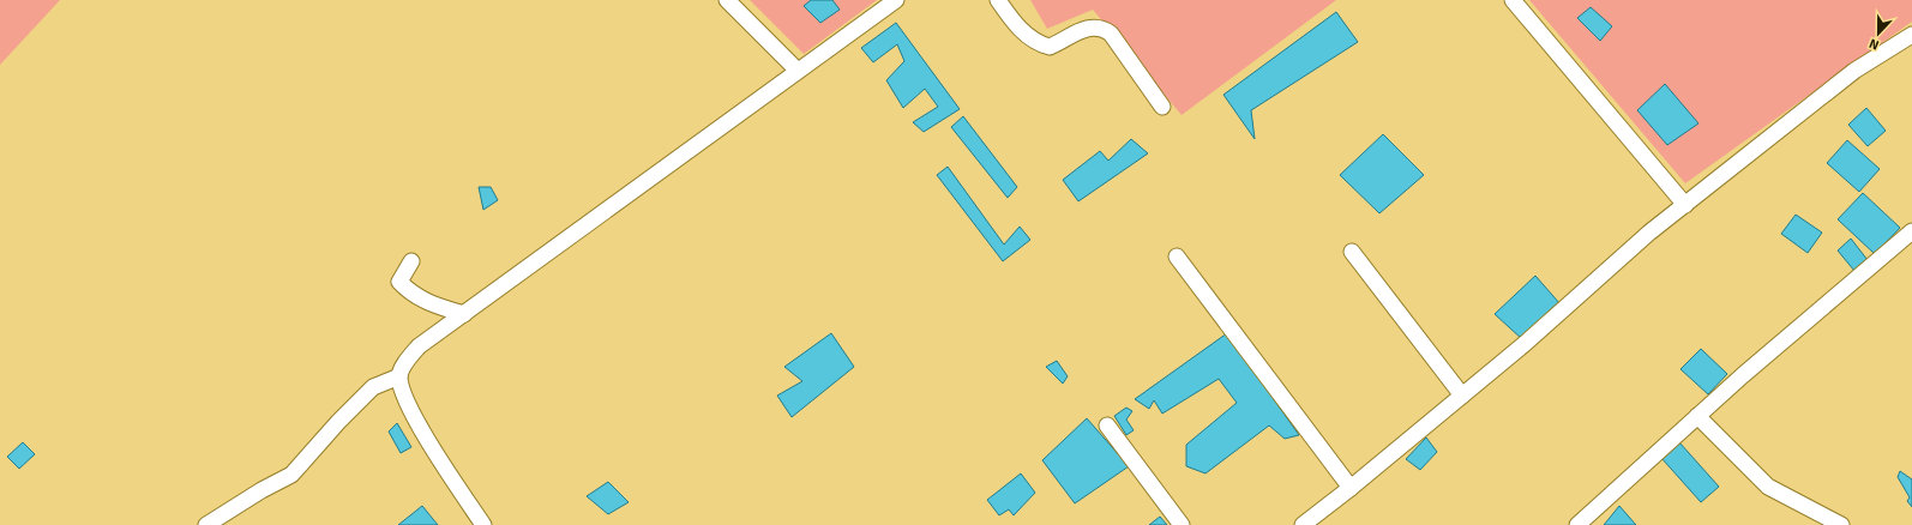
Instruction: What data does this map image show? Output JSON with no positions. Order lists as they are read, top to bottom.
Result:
{
  "north": "bottom"
}
